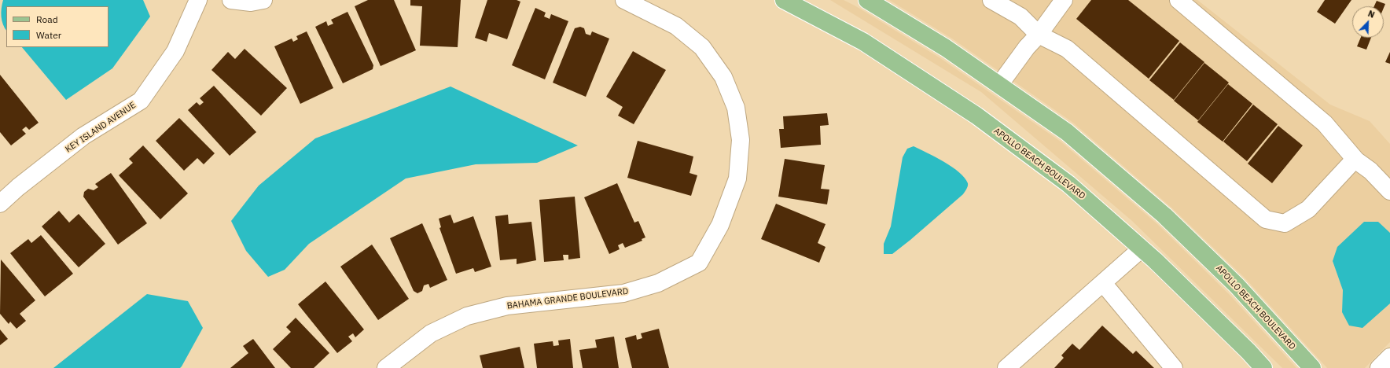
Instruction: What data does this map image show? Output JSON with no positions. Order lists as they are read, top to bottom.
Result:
{
  "streets": {
    "main road": ["APOLLO BEACH BOULEVARD"],
    "street": ["KEY ISLAND AVENUE", "BAHAMA GRANDE BOULEVARD"]
  },
  "legend": ["Road", "Water"],
  "north": "top right"
}
